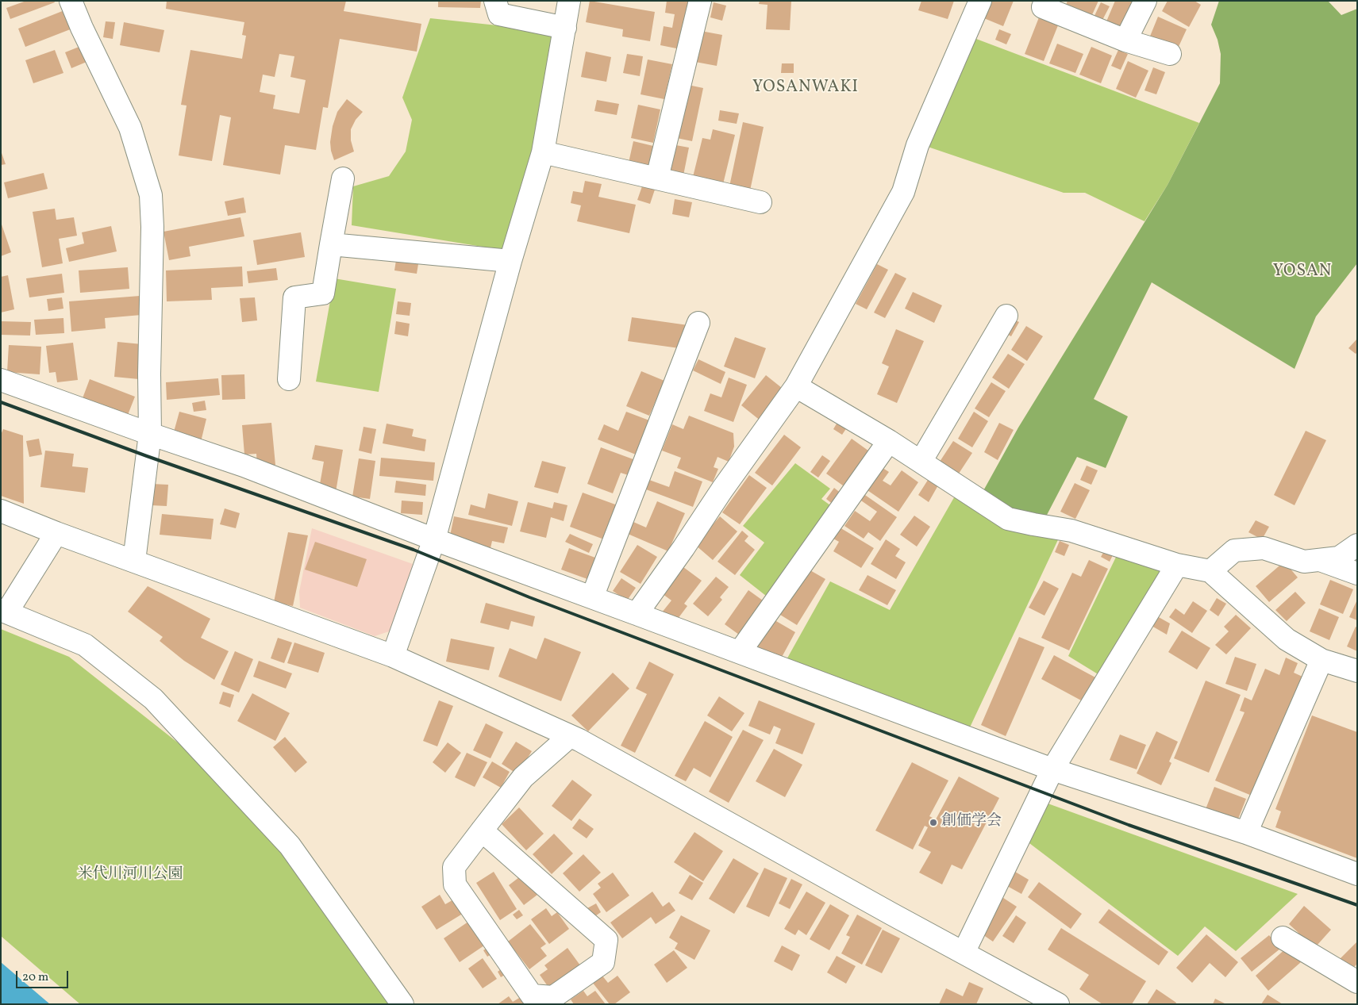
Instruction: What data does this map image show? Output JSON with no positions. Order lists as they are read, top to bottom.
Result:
{
  "districts": ["YOSANWAKI", "YOSAN"],
  "parks": ["米代川河川公園"],
  "places": ["創価学会"],
  "scale_bar": "20 m"
}
